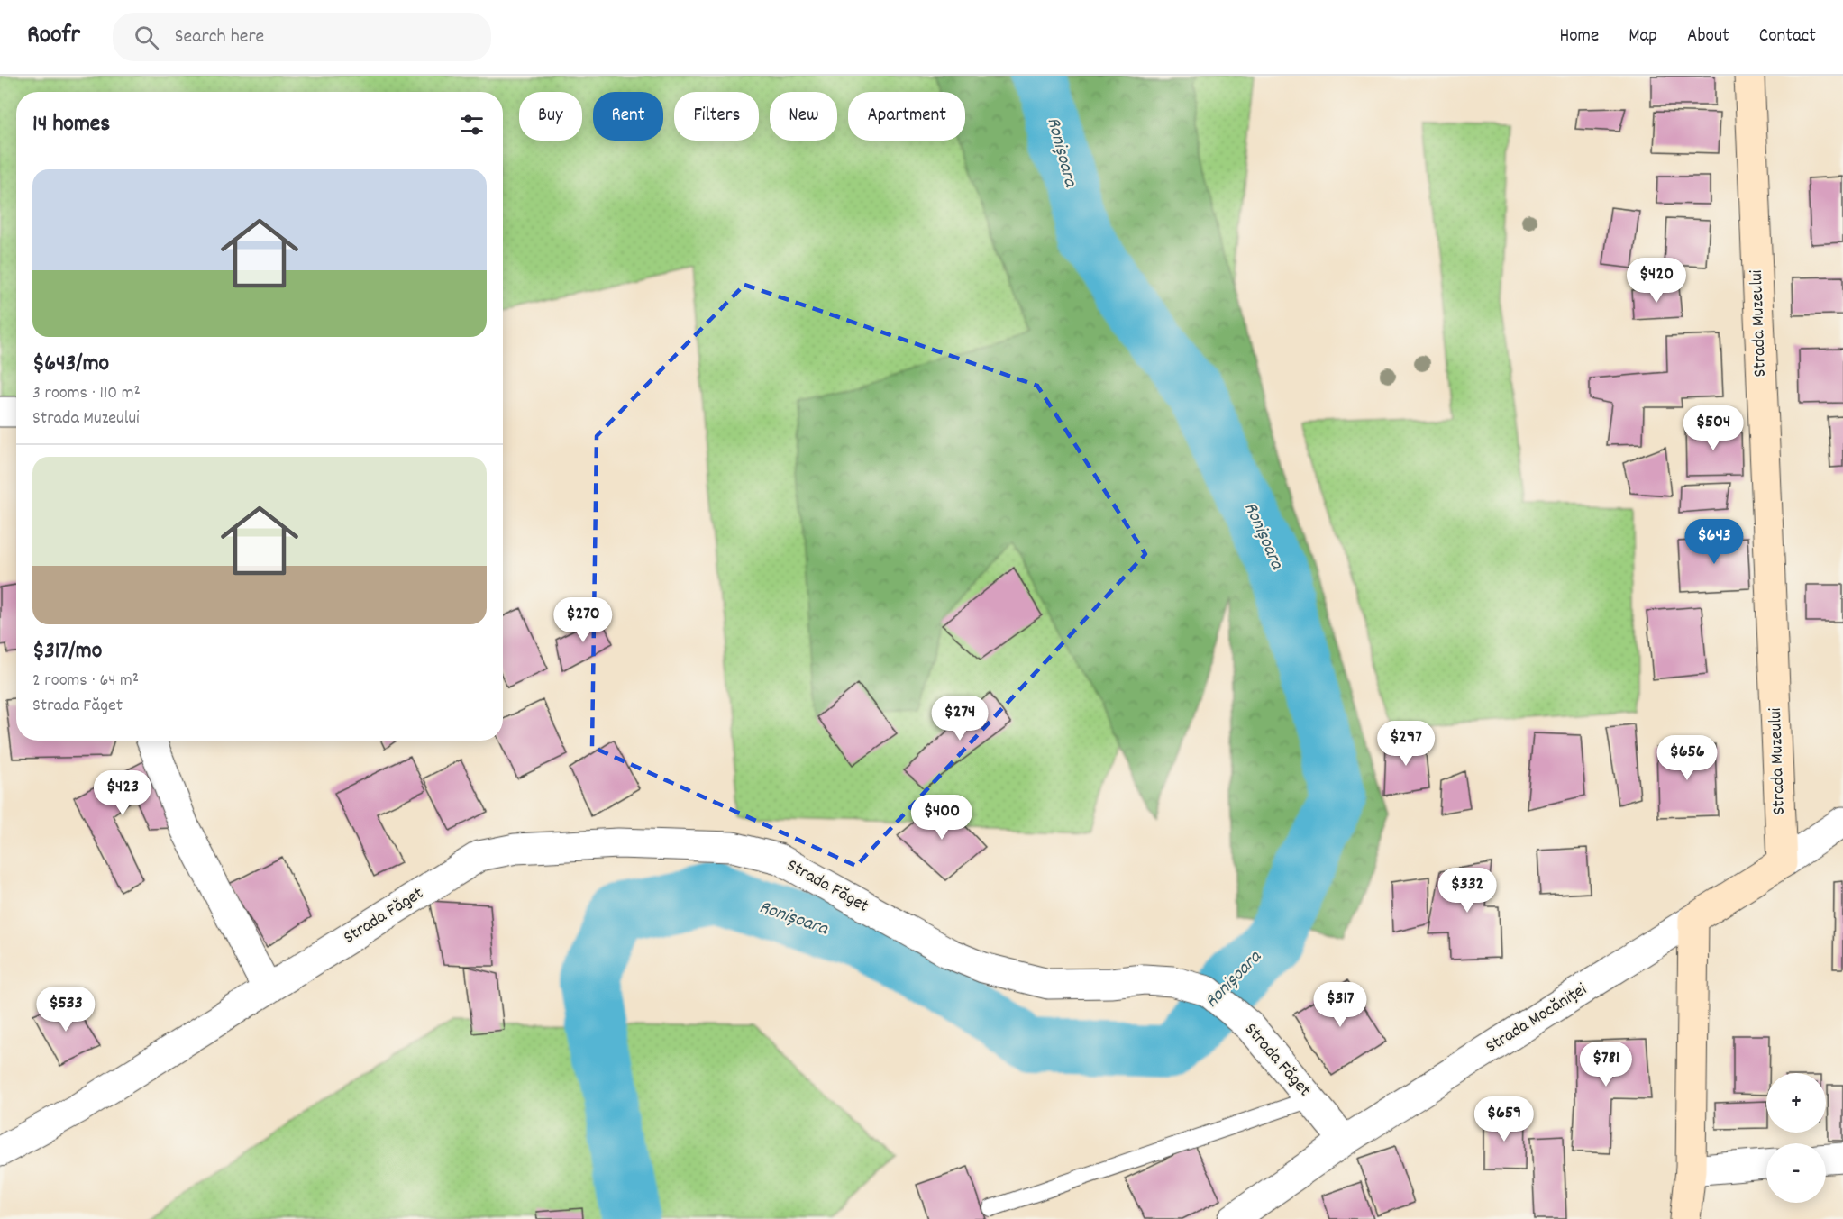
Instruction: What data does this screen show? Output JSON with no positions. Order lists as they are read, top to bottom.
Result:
{
  "streets": {
    "street": ["Strada Muzeului", "Strada Făget", "Strada Mocăniței"]
  },
  "crossings": [
    ["Strada Muzeului", "Strada Mocăniței"],
    ["Strada Făget", "Strada Mocăniței"]
  ],
  "water": ["Ronișoara"],
  "page": {
    "header": "Roofr",
    "search": "Search here",
    "nav": [
      "Home",
      "Map",
      "About",
      "Contact"
    ],
    "chip": [
      "Buy",
      "Rent",
      "Filters",
      "New",
      "Apartment"
    ],
    "heading": "14 homes",
    "list": [
      {
        "name": "$643/mo",
        "note": "3 rooms · 110 m² · Strada Muzeului"
      },
      {
        "name": "$317/mo",
        "note": "2 rooms · 64 m² · Strada Făget"
      }
    ],
    "price": [
      "$420",
      "$504",
      "$643",
      "$270",
      "$274",
      "$297",
      "$656",
      "$423",
      "$400",
      "$332",
      "$317",
      "$533",
      "$781",
      "$659"
    ],
    "map_buttons": ["+", "−"]
  }
}
